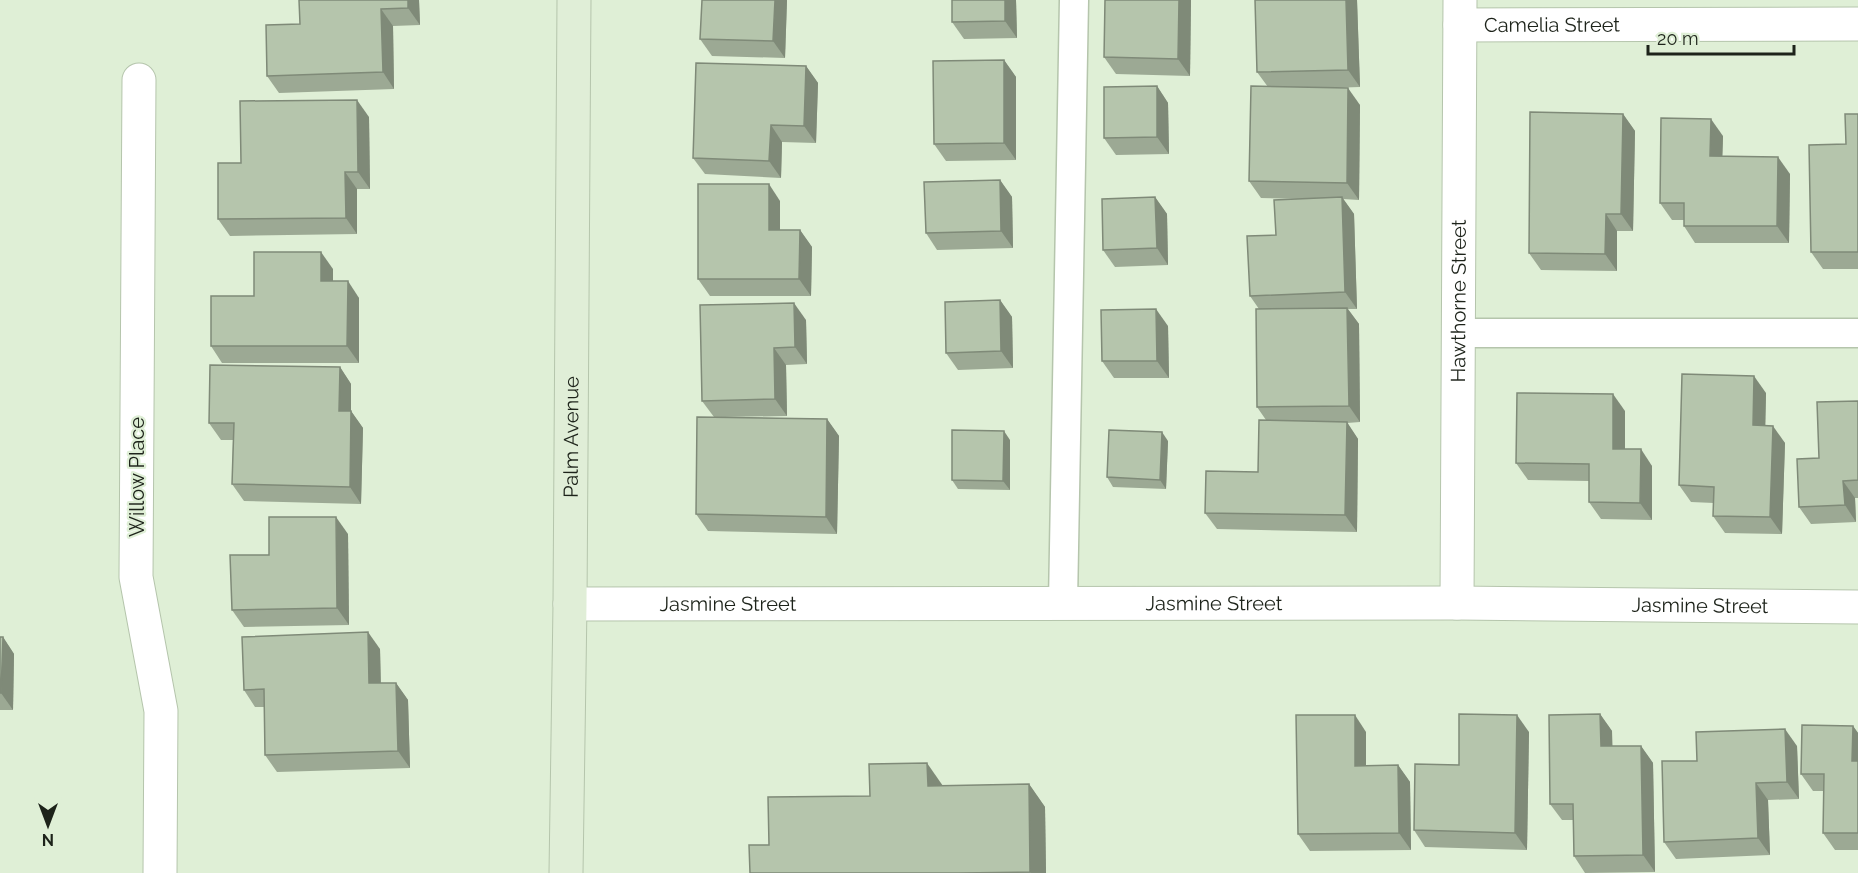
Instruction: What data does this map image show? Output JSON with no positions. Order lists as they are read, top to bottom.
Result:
{
  "streets": {
    "main road": ["Palm Avenue"],
    "street": [
      "Camelia Street",
      "Hawthorne Street",
      "Willow Place",
      "Jasmine Street"
    ]
  },
  "crossings": [
    ["Camelia Street", "Hawthorne Street"],
    ["Hawthorne Street", "Jasmine Street"],
    ["Palm Avenue", "Jasmine Street"]
  ],
  "scale_bar": "20 m",
  "north": "bottom"
}
